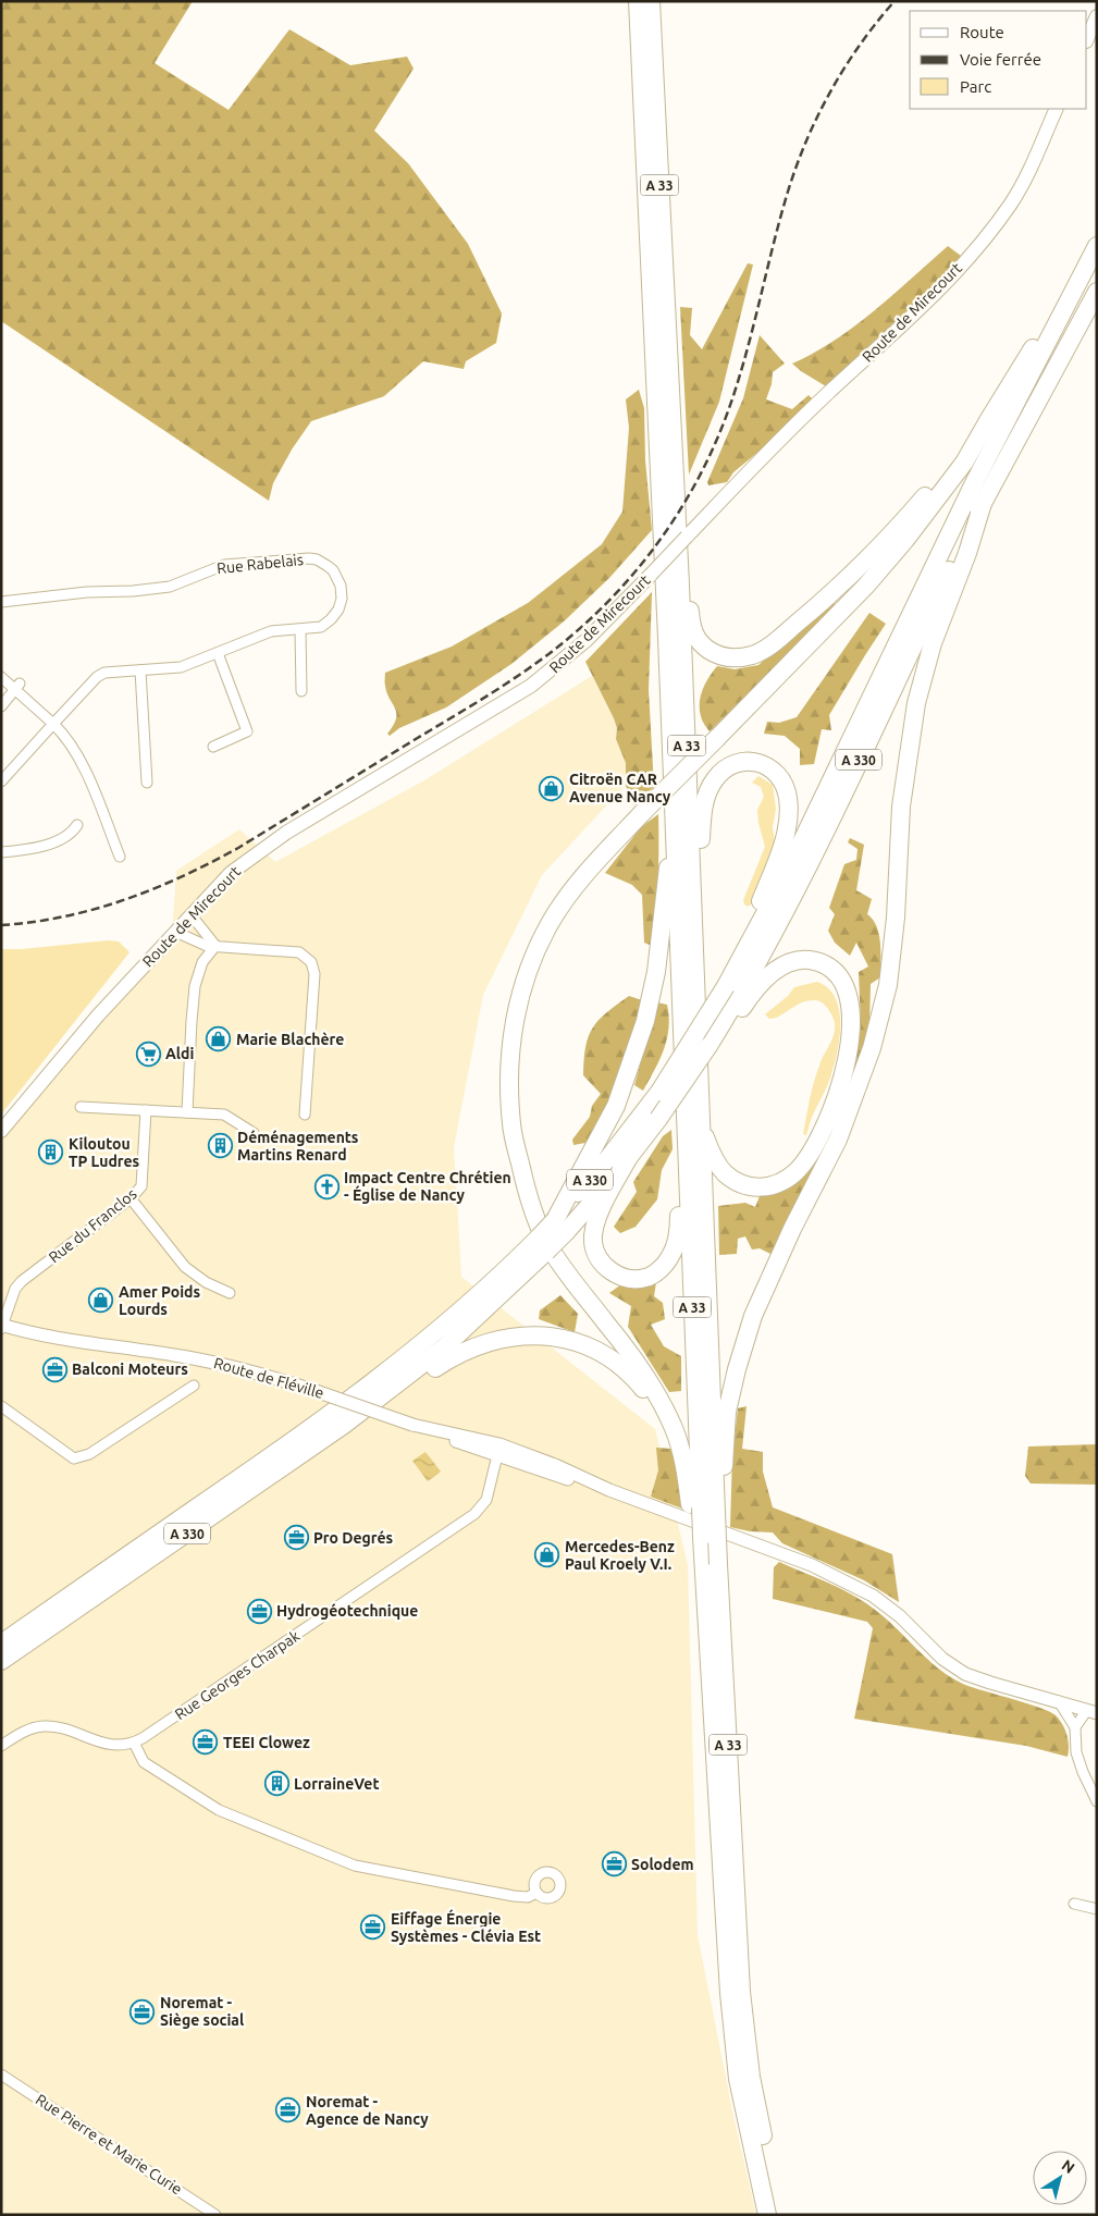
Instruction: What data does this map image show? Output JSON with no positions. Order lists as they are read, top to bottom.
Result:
{
  "streets": {
    "highway": ["A 33", "A 330"],
    "main road": ["Route de Mirecourt"],
    "street": [
      "Rue Rabelais",
      "Rue du Franclos",
      "Route de Fléville",
      "Rue Georges Charpak",
      "Rue Pierre et Marie Curie"
    ]
  },
  "crossings": [
    ["Rue du Franclos", "Route de Fléville"],
    ["Route de Fléville", "Rue Georges Charpak"]
  ],
  "places": {
    "shop": [
      "Citroën CAR Avenue Nancy",
      "Marie Blachère",
      "Amer Poids Lourds",
      "Mercedes-Benz Paul Kroely V.I."
    ],
    "supermarket": ["Aldi"],
    "building": ["Déménagements Martins Renard", "Kiloutou TP Ludres", "LorraineVet"],
    "church": ["Impact Centre Chrétien - Église de Nancy"],
    "office": [
      "Balconi Moteurs",
      "Pro Degrés",
      "Hydrogéotechnique",
      "TEEI Clowez",
      "Solodem",
      "Eiffage Énergie Systèmes - Clévia Est",
      "Noremat - Siège social",
      "Noremat - Agence de Nancy"
    ]
  },
  "legend": ["Route", "Voie ferrée", "Parc"],
  "north": "top right"
}
